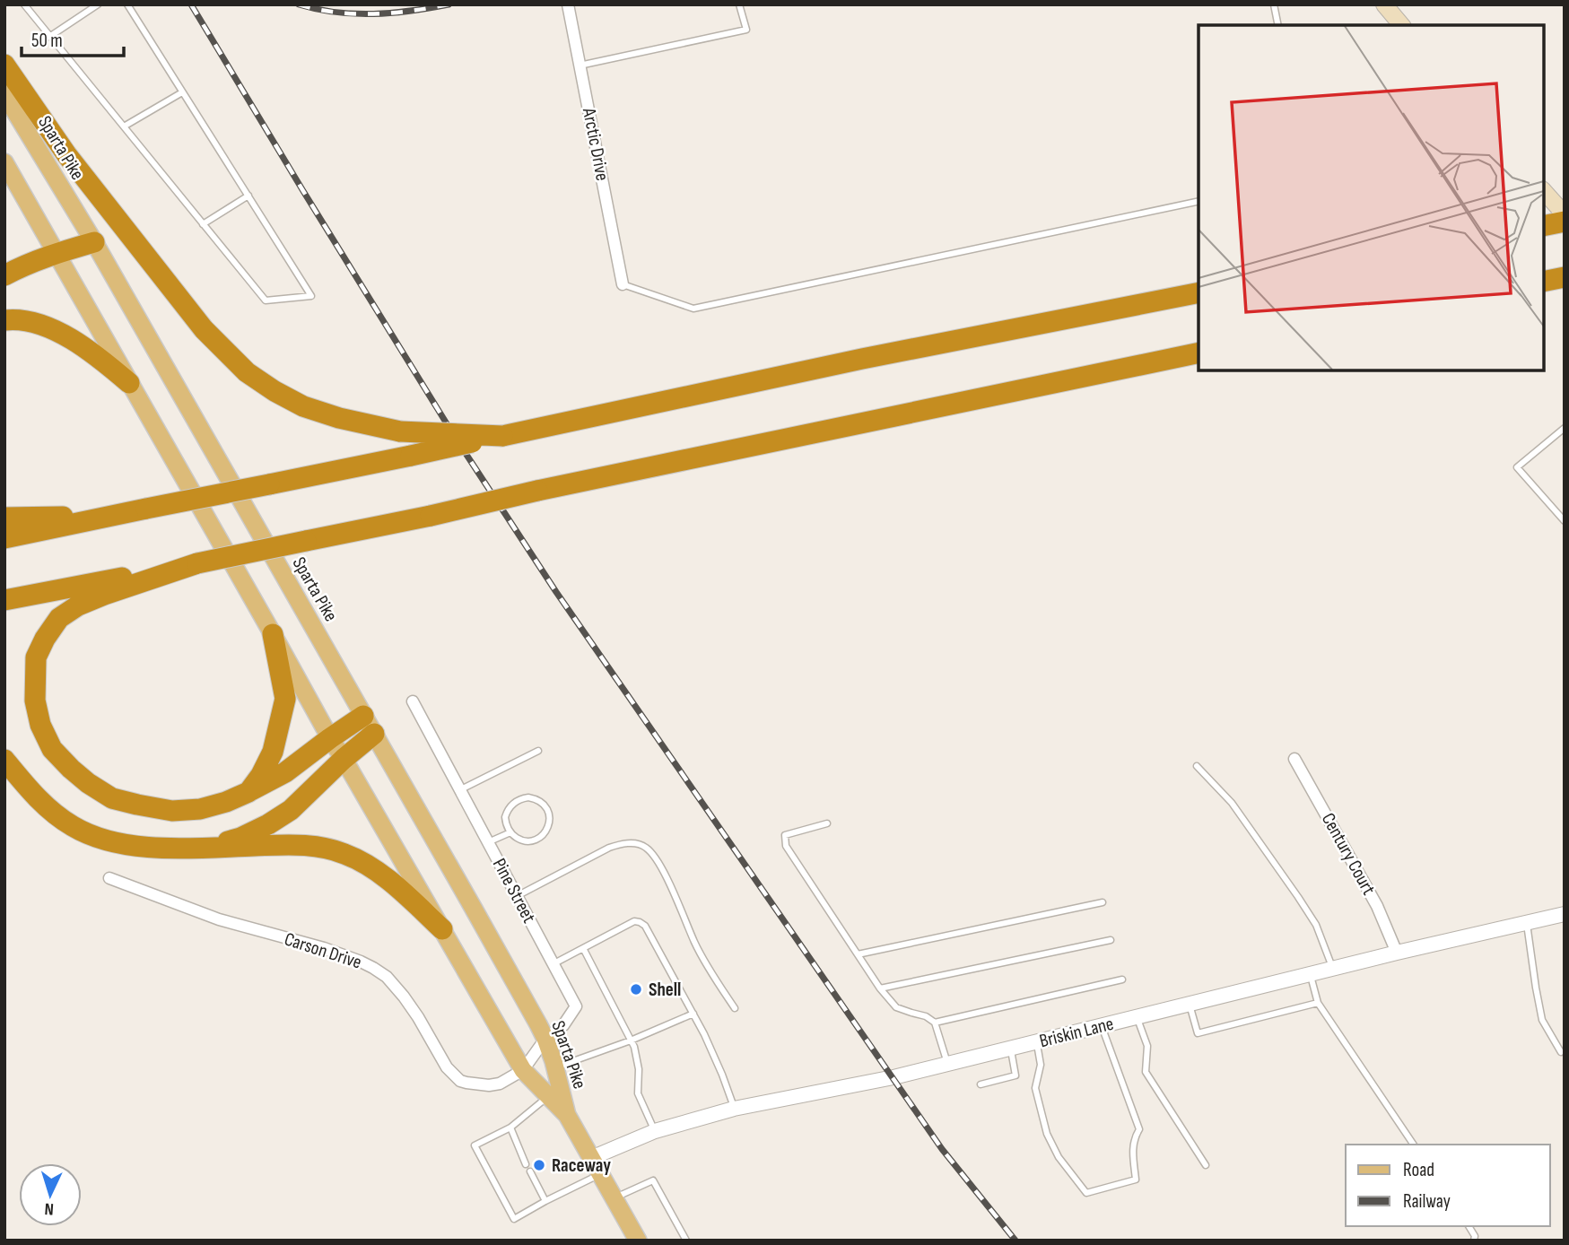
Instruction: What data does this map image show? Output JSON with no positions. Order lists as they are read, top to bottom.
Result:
{
  "streets": {
    "main road": ["Sparta Pike"],
    "street": [
      "Arctic Drive",
      "Century Court",
      "Pine Street",
      "Carson Drive",
      "Briskin Lane"
    ]
  },
  "crossings": [
    ["Sparta Pike", "Pine Street"],
    ["Sparta Pike", "Carson Drive"],
    ["Sparta Pike", "Briskin Lane"],
    ["Century Court", "Briskin Lane"],
    ["Pine Street", "Carson Drive"]
  ],
  "places": ["Shell", "Raceway"],
  "legend": ["Road", "Railway"],
  "scale_bar": "50 m",
  "north": "bottom"
}
